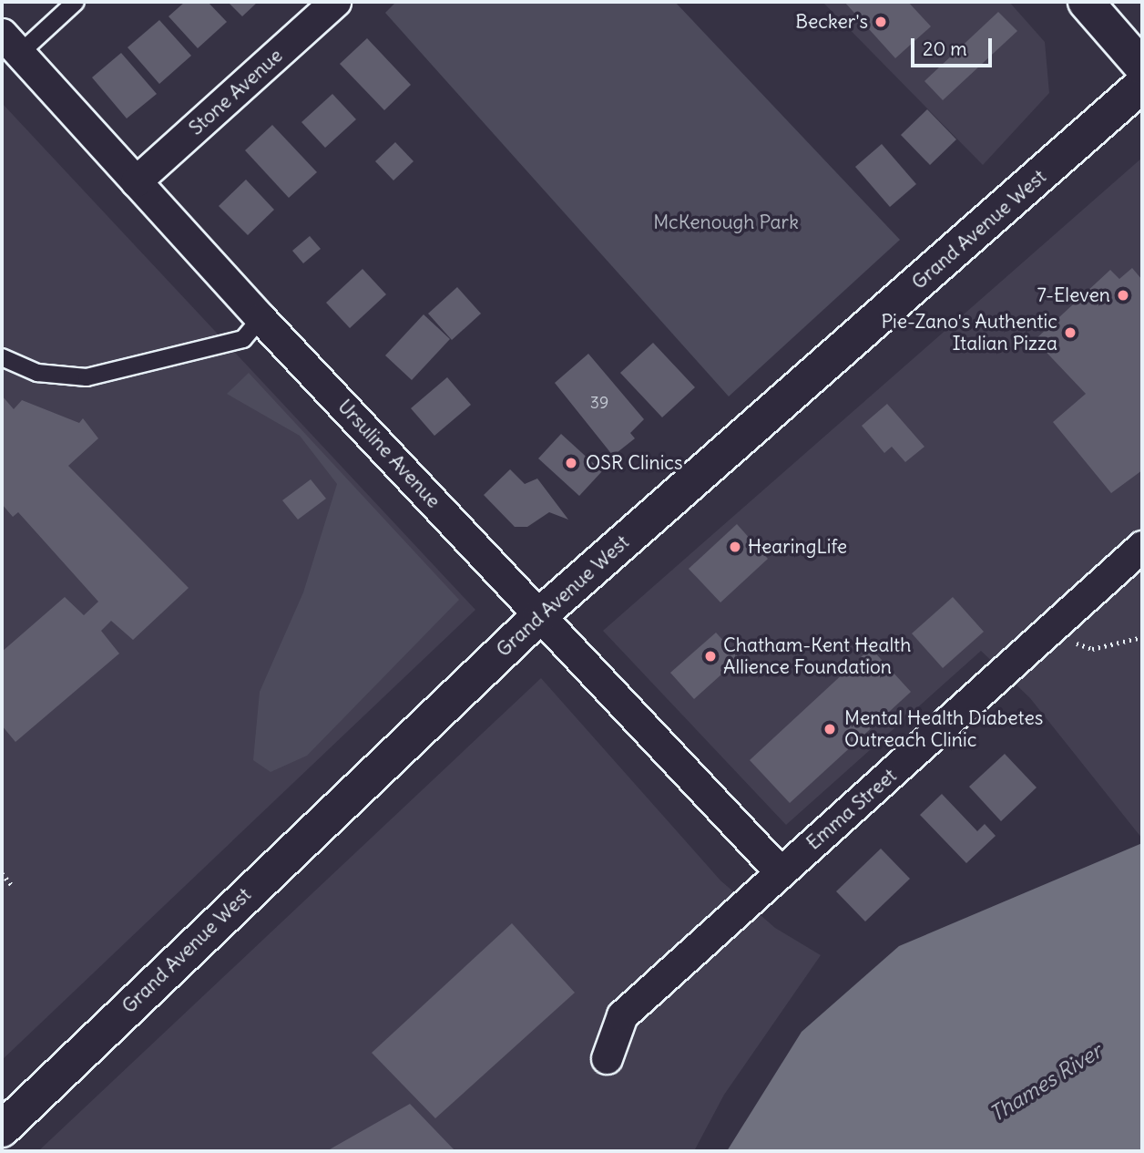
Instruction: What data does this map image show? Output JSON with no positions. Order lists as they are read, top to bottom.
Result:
{
  "streets": {
    "main road": ["Grand Avenue West"],
    "street": ["Stone Avenue", "Ursuline Avenue", "Emma Street"]
  },
  "crossings": [
    ["Stone Avenue", "Ursuline Avenue"],
    ["Grand Avenue West", "Ursuline Avenue"],
    ["Ursuline Avenue", "Emma Street"]
  ],
  "water": ["Thames River"],
  "parks": ["McKenough Park"],
  "places": [
    "Becker's",
    "7-Eleven",
    "Pie-Zano's Authentic Italian Pizza",
    "OSR Clinics",
    "HearingLife",
    "Chatham-Kent Health Allience Foundation",
    "Mental Health Diabetes Outreach Clinic"
  ],
  "house_numbers": ["39"],
  "scale_bar": "20 m"
}
